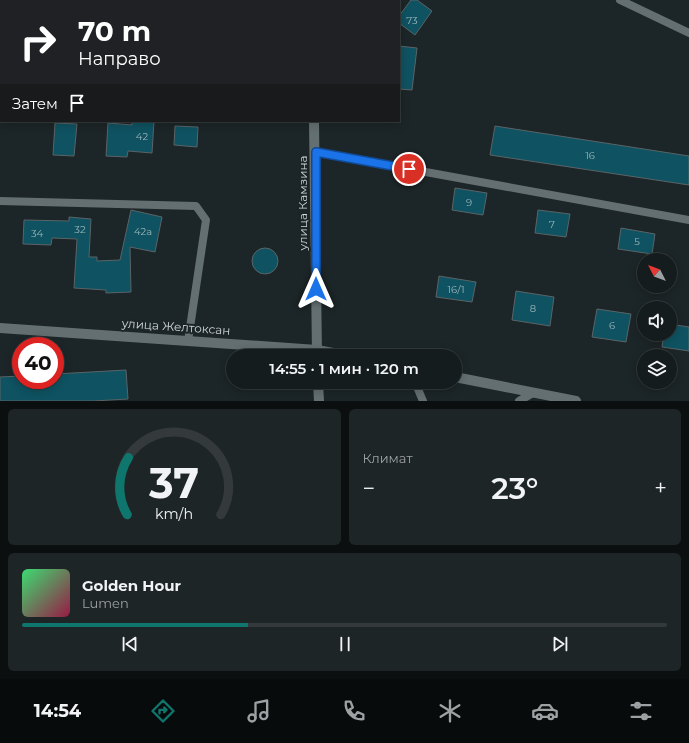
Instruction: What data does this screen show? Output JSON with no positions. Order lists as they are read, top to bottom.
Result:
{
  "streets": {
    "street": ["улица Камзина", "улица Желтоксан"]
  },
  "house_numbers": [
    "73",
    "42",
    "16",
    "9",
    "7",
    "32",
    "42а",
    "34",
    "5",
    "16/1",
    "8",
    "6"
  ],
  "north": "top left",
  "page": {
    "turn": ["70 m", "Направо"],
    "then": "Затем",
    "limit": "40",
    "trip": "14:55 · 1 мин · 120 m",
    "tile": "Климат",
    "heat": ["−", "23°", "+"],
    "song": ["Golden Hour", "Lumen"],
    "tabs": "14:54",
    "gauge": ["37", "km/h"]
  }
}
